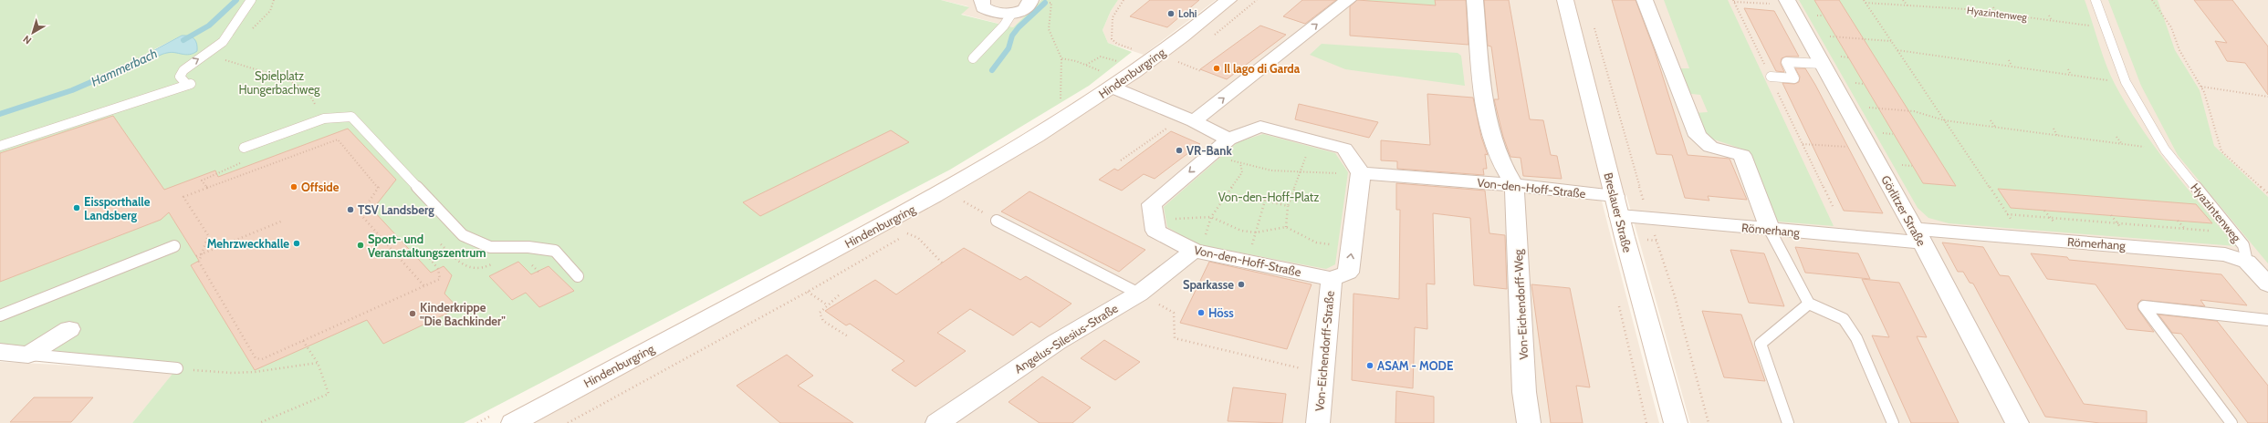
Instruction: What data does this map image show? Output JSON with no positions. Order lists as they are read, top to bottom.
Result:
{
  "streets": {
    "street": [
      "Hindenburgring",
      "Von-den-Hoff-Straße",
      "Görlitzer Straße",
      "Breslauer Straße",
      "Römerhang",
      "Von-Eichendorff-Weg",
      "Angelus-Silesius-Straße",
      "Von-Eichendorff-Straße"
    ],
    "lane": ["Hyazintenweg"]
  },
  "crossings": [
    ["Hyazintenweg", "Römerhang"],
    ["Von-den-Hoff-Straße", "Breslauer Straße"],
    ["Von-den-Hoff-Straße", "Römerhang"],
    ["Von-den-Hoff-Straße", "Von-Eichendorff-Weg"],
    ["Von-den-Hoff-Straße", "Angelus-Silesius-Straße"],
    ["Von-den-Hoff-Straße", "Von-Eichendorff-Straße"],
    ["Görlitzer Straße", "Römerhang"],
    ["Breslauer Straße", "Römerhang"]
  ],
  "water": ["Hammerbach"],
  "parks": ["Spielplatz Hungerbachweg", "Von-den-Hoff-Platz"],
  "places": [
    "Lohi",
    "Il lago di Garda",
    "VR-Bank",
    "Offside",
    "Eissporthalle Landsberg",
    "TSV Landsberg",
    "Mehrzweckhalle",
    "Sport- und Veranstaltungszentrum",
    "Sparkasse",
    "Höss",
    "Kinderkrippe \"Die Bachkinder\"",
    "ASAM - MODE"
  ],
  "north": "bottom left"
}
